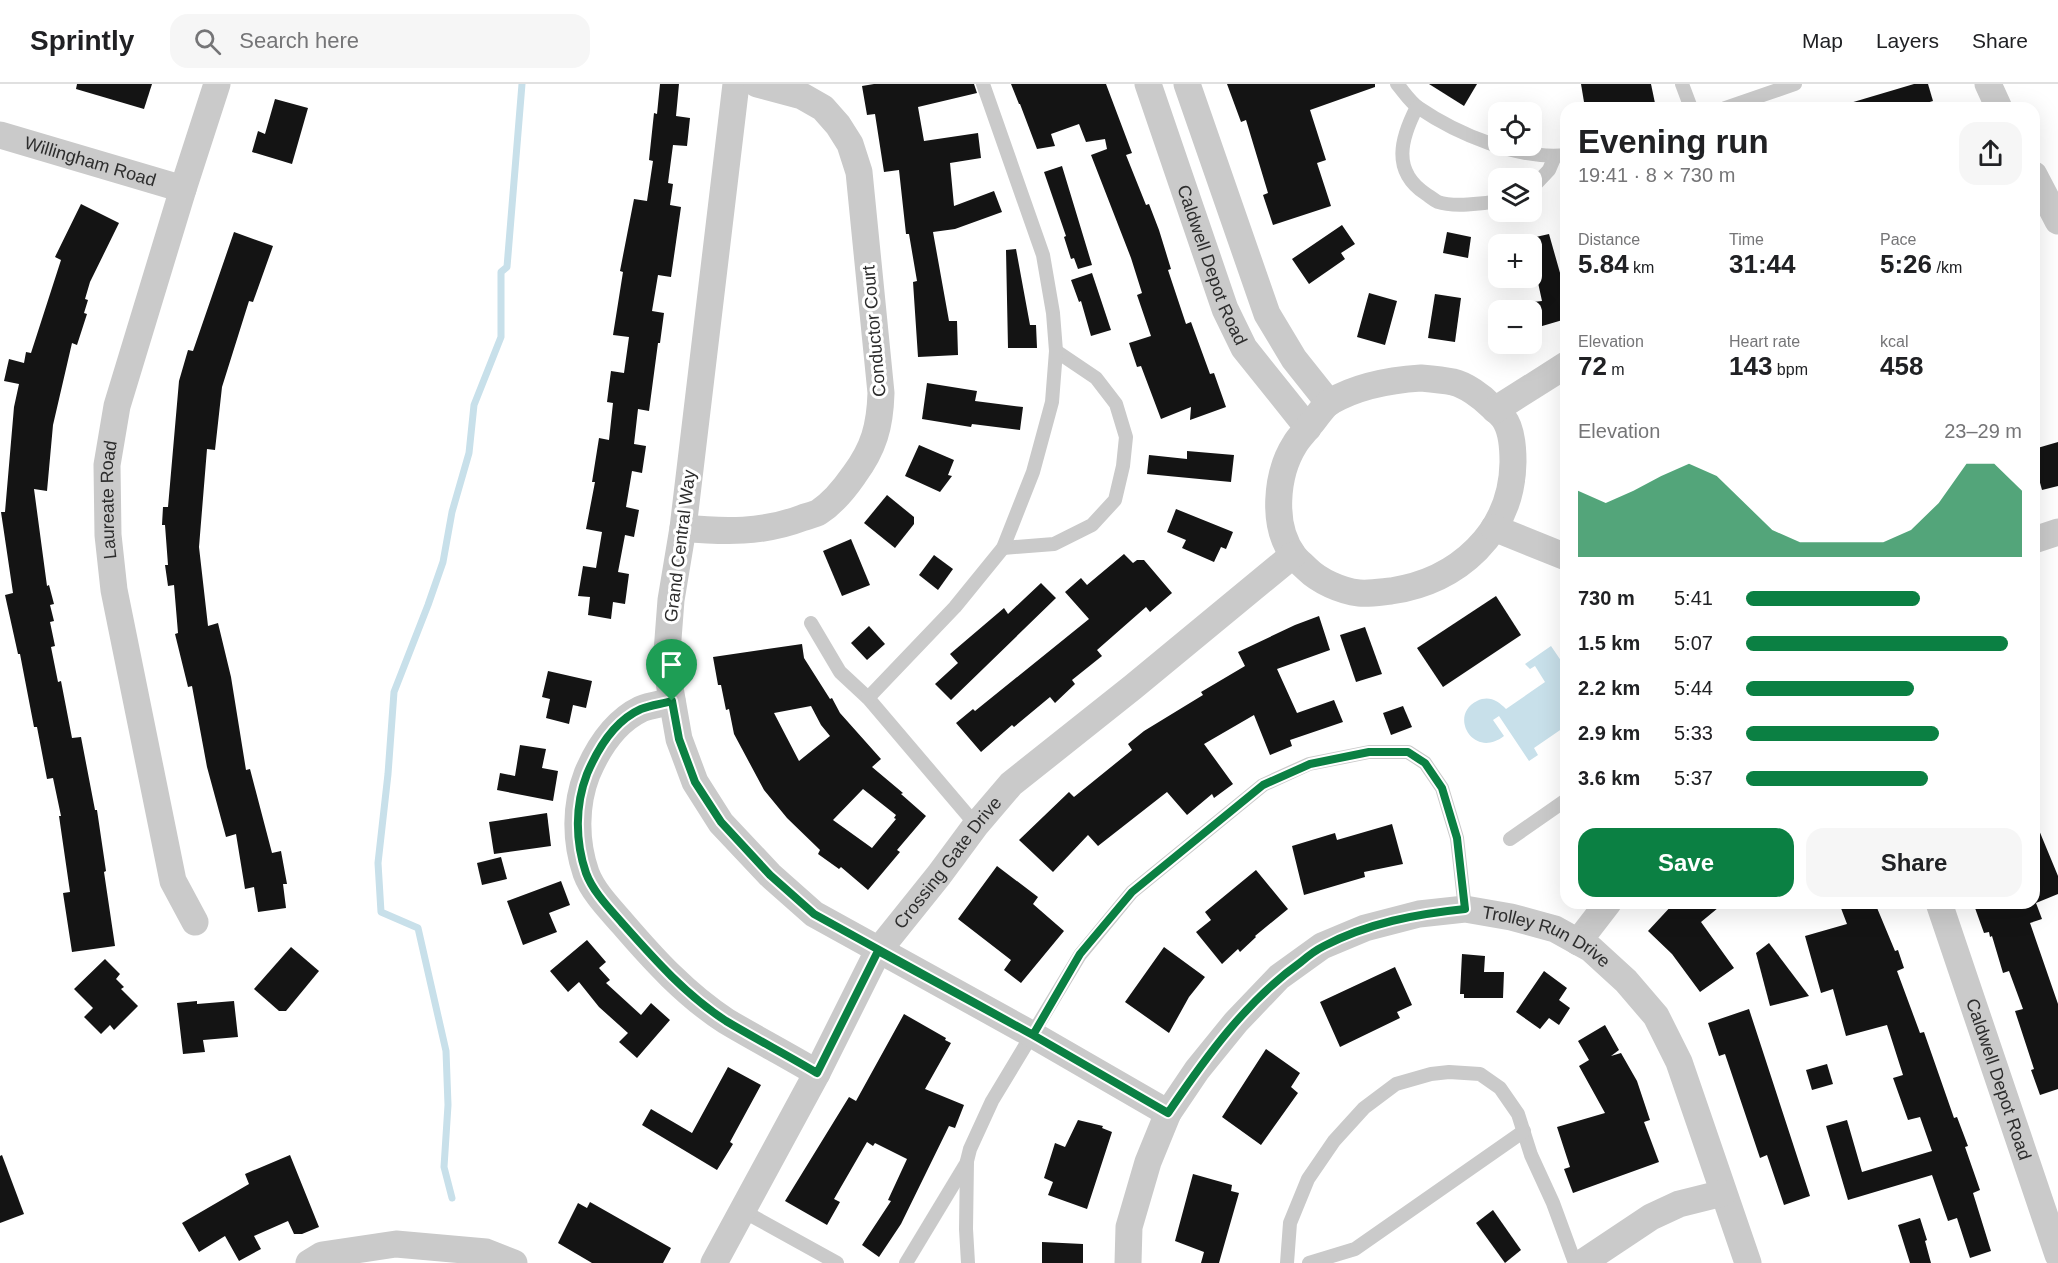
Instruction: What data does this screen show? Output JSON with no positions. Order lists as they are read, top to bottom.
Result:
{
  "streets": {
    "street": [
      "Willingham Road",
      "Caldwell Depot Road",
      "Conductor Court",
      "Laureate Road",
      "Grand Central Way",
      "Crossing Gate Drive",
      "Trolley Run Drive"
    ]
  },
  "crossings": [
    ["Willingham Road", "Laureate Road"],
    ["Conductor Court", "Grand Central Way"],
    ["Grand Central Way", "Crossing Gate Drive"],
    ["Grand Central Way", "Trolley Run Drive"]
  ],
  "page": {
    "header": "Sprintly",
    "search": "Search here",
    "nav": ["Map", "Layers", "Share"],
    "map_buttons": ["+", "−"],
    "heading": ["Evening run", "19:41 · 8 × 730 m"],
    "stats": [
      ["Distance", "5.84 km"],
      ["Time", "31:44"],
      ["Pace", "5:26 /km"],
      ["Elevation", "72 m"],
      ["Heart rate", "143 bpm"],
      ["kcal", "458"]
    ],
    "chart": ["Elevation", "23–29 m"],
    "list": [
      {
        "name": "730 m",
        "note": "5:41"
      },
      {
        "name": "1.5 km",
        "note": "5:07"
      },
      {
        "name": "2.2 km",
        "note": "5:44"
      },
      {
        "name": "2.9 km",
        "note": "5:33"
      },
      {
        "name": "3.6 km",
        "note": "5:37"
      }
    ],
    "buttons": ["Save", "Share"]
  }
}
